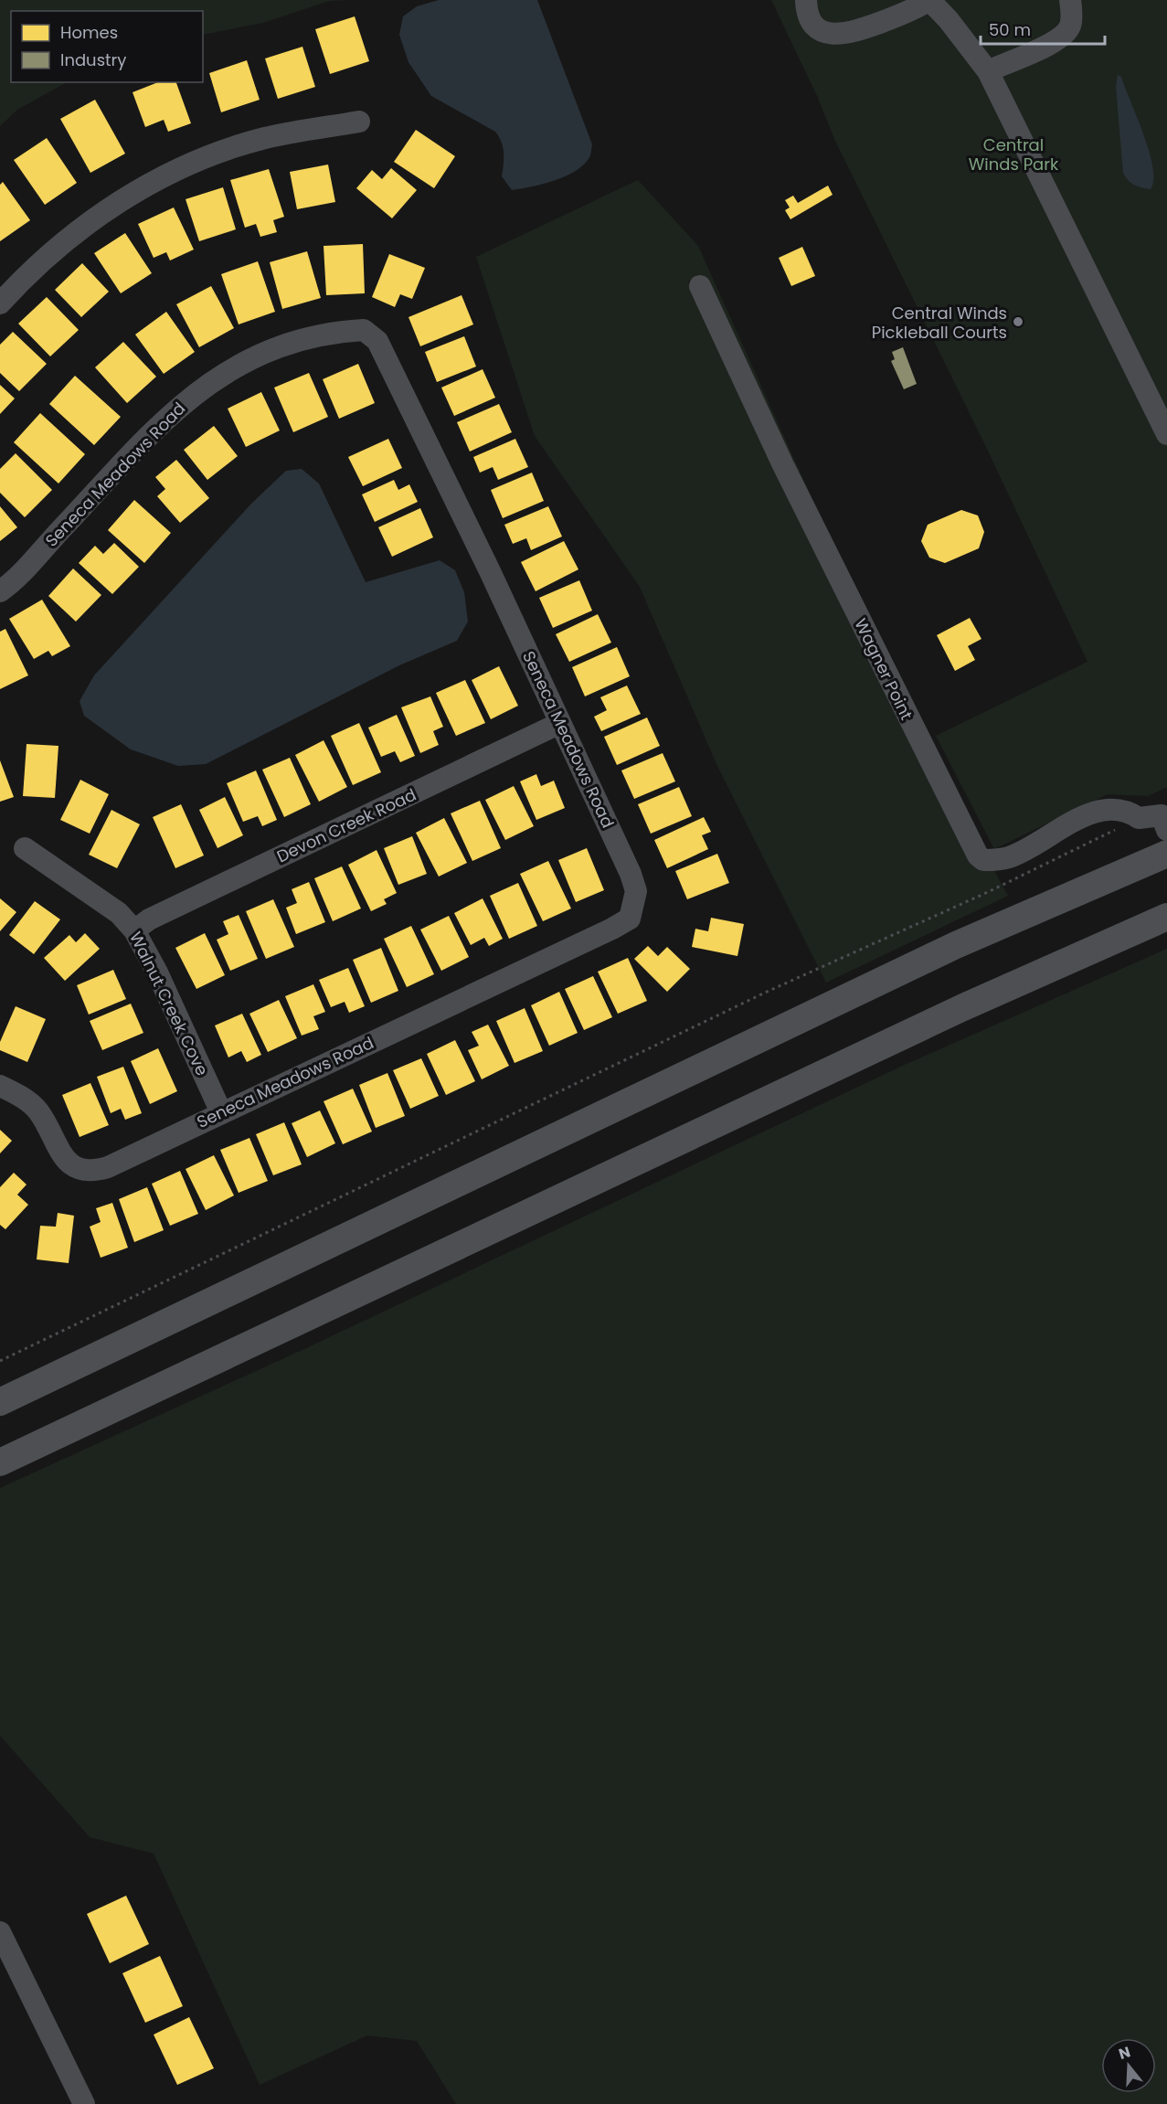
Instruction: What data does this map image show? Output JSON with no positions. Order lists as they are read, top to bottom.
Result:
{
  "streets": {
    "street": [
      "Seneca Meadows Road",
      "Wagner Point",
      "Devon Creek Road",
      "Walnut Creek Cove"
    ]
  },
  "crossings": [
    ["Seneca Meadows Road", "Devon Creek Road"],
    ["Seneca Meadows Road", "Walnut Creek Cove"],
    ["Devon Creek Road", "Walnut Creek Cove"]
  ],
  "parks": ["Central Winds Park"],
  "places": ["Central Winds Pickleball Courts"],
  "legend": ["Homes", "Industry"],
  "scale_bar": "50 m",
  "north": "top"
}
